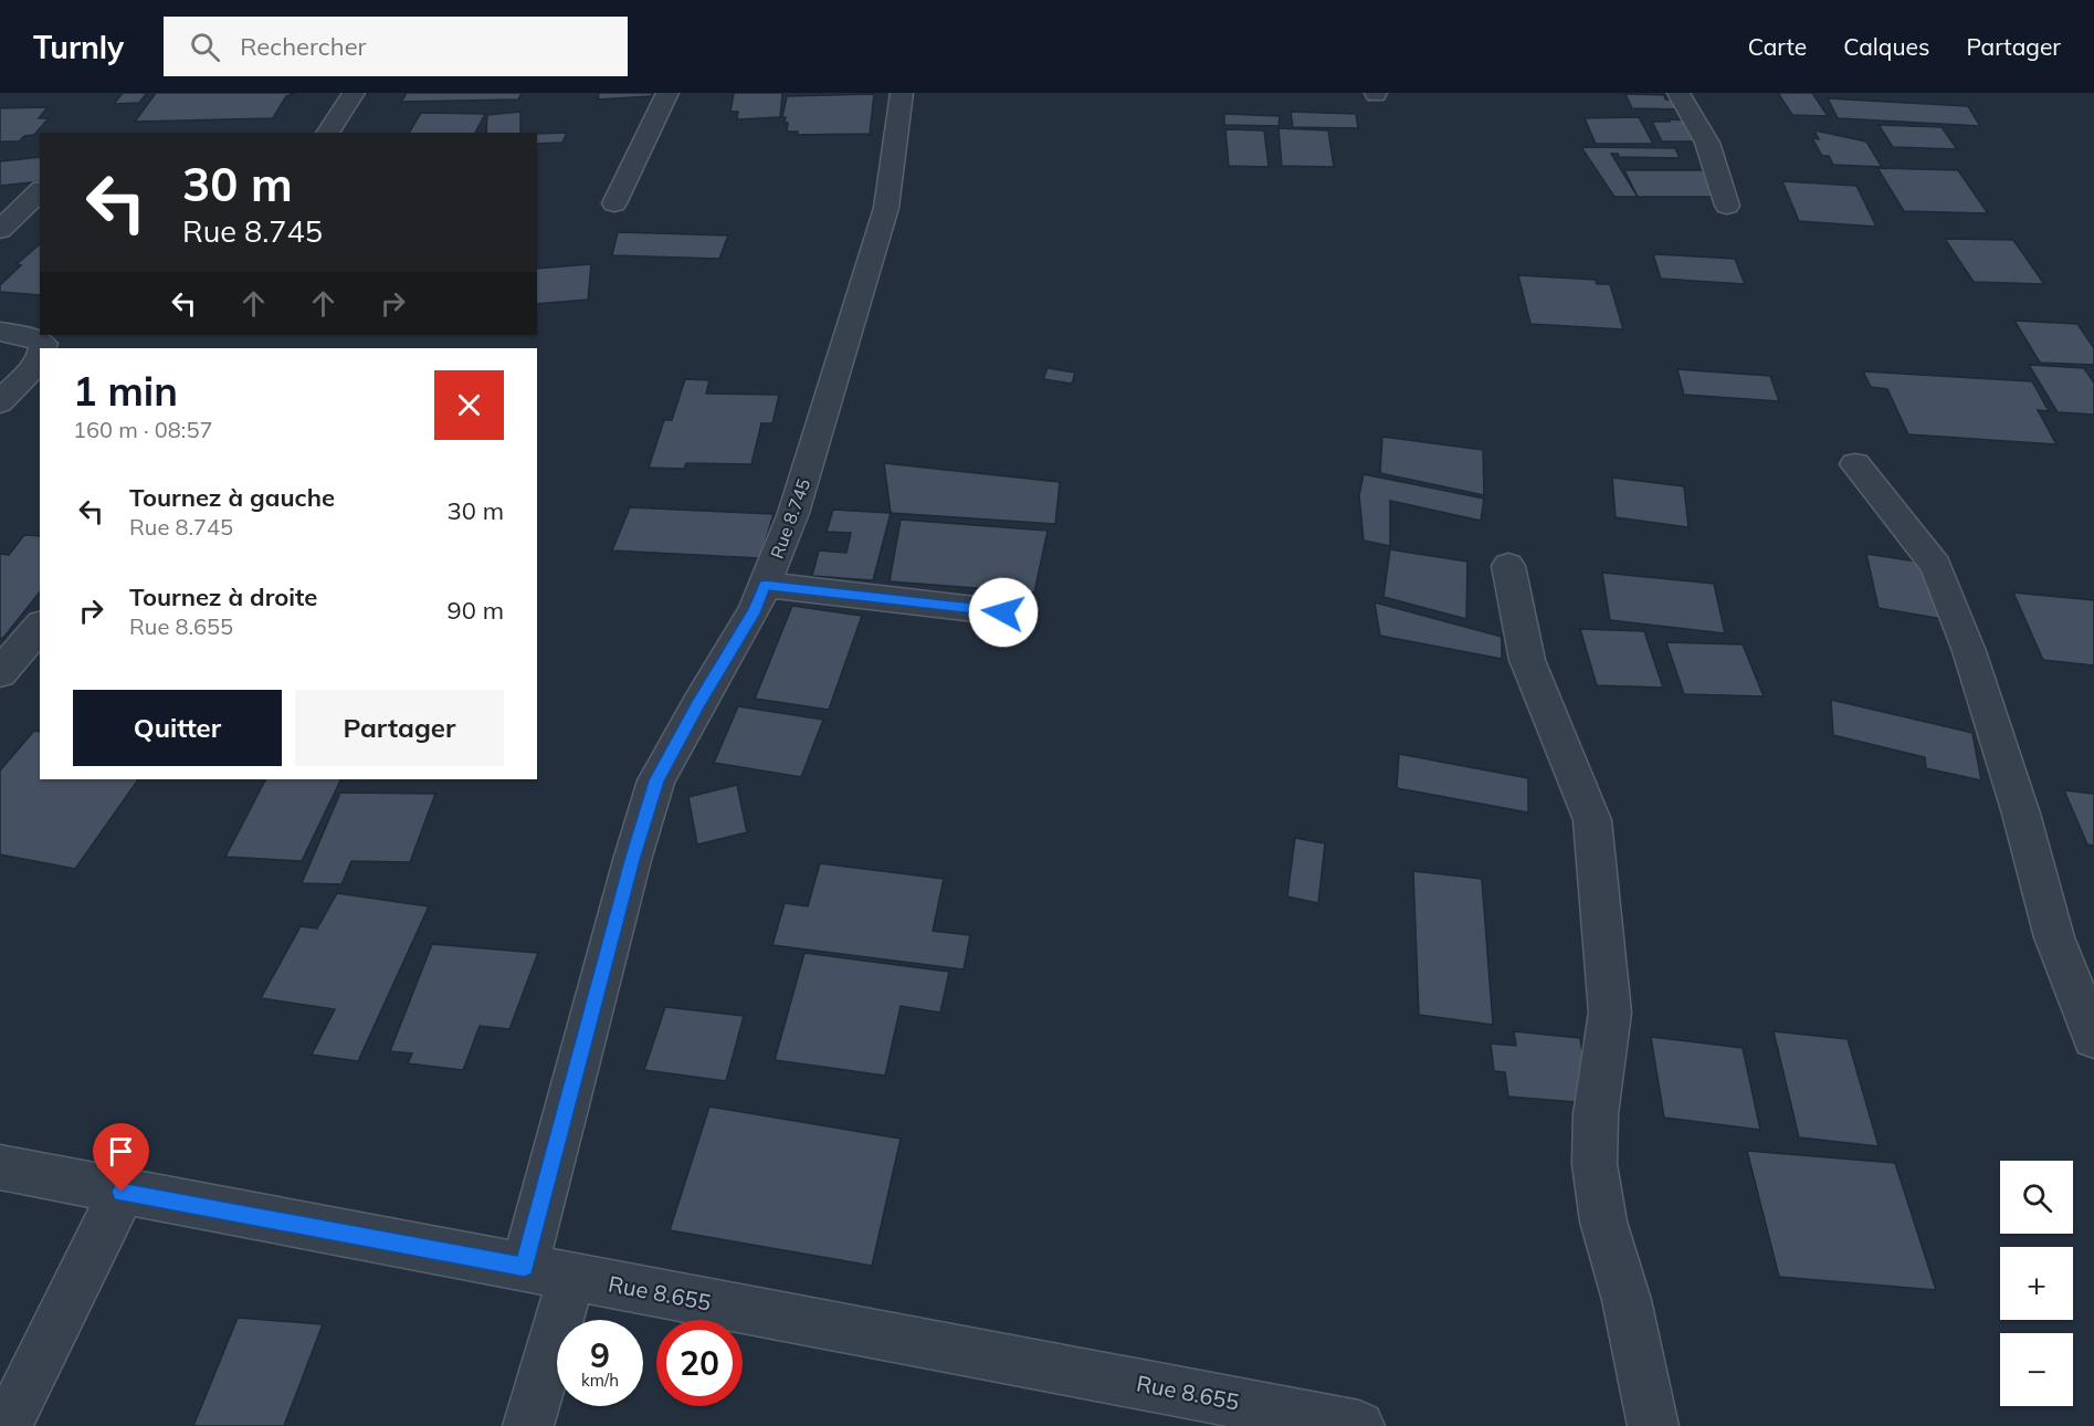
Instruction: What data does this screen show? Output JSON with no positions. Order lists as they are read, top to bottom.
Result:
{
  "streets": {
    "street": ["Rue 8.745", "Rue 8.655"]
  },
  "crossings": [
    ["Rue 8.745", "Rue 8.655"]
  ],
  "page": {
    "header": "Turnly",
    "search": "Rechercher",
    "nav": ["Carte", "Calques", "Partager"],
    "turn": ["30 m", "Rue 8.745"],
    "heading": ["1 min", "160 m · 08:57"],
    "list": [
      {
        "name": "Tournez à gauche",
        "note": "Rue 8.745",
        "value": "30 m"
      },
      {
        "name": "Tournez à droite",
        "note": "Rue 8.655",
        "value": "90 m"
      }
    ],
    "buttons": ["Quitter", "Partager"],
    "map_buttons": ["+", "−"],
    "speed": "9 km/h",
    "limit": "20"
  }
}
